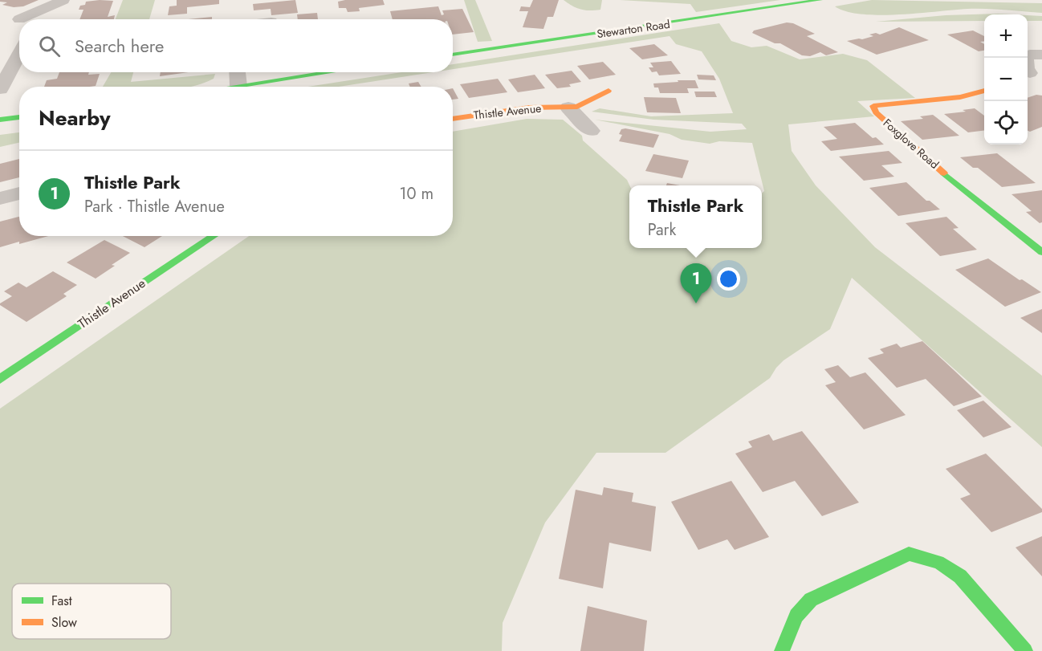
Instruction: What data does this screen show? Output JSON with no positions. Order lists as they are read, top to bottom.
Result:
{
  "streets": {
    "street": ["Stewarton Road", "Thistle Avenue", "Foxglove Road"]
  },
  "legend": ["Fast", "Slow"],
  "page": {
    "map_buttons": ["+", "−"],
    "search": "Search here",
    "heading": "Nearby",
    "list": [
      {
        "mark": "1",
        "name": "Thistle Park",
        "note": "Park · Thistle Avenue",
        "value": "10 m"
      }
    ],
    "popup": ["Thistle Park", "Park"],
    "pins": "1"
  }
}
